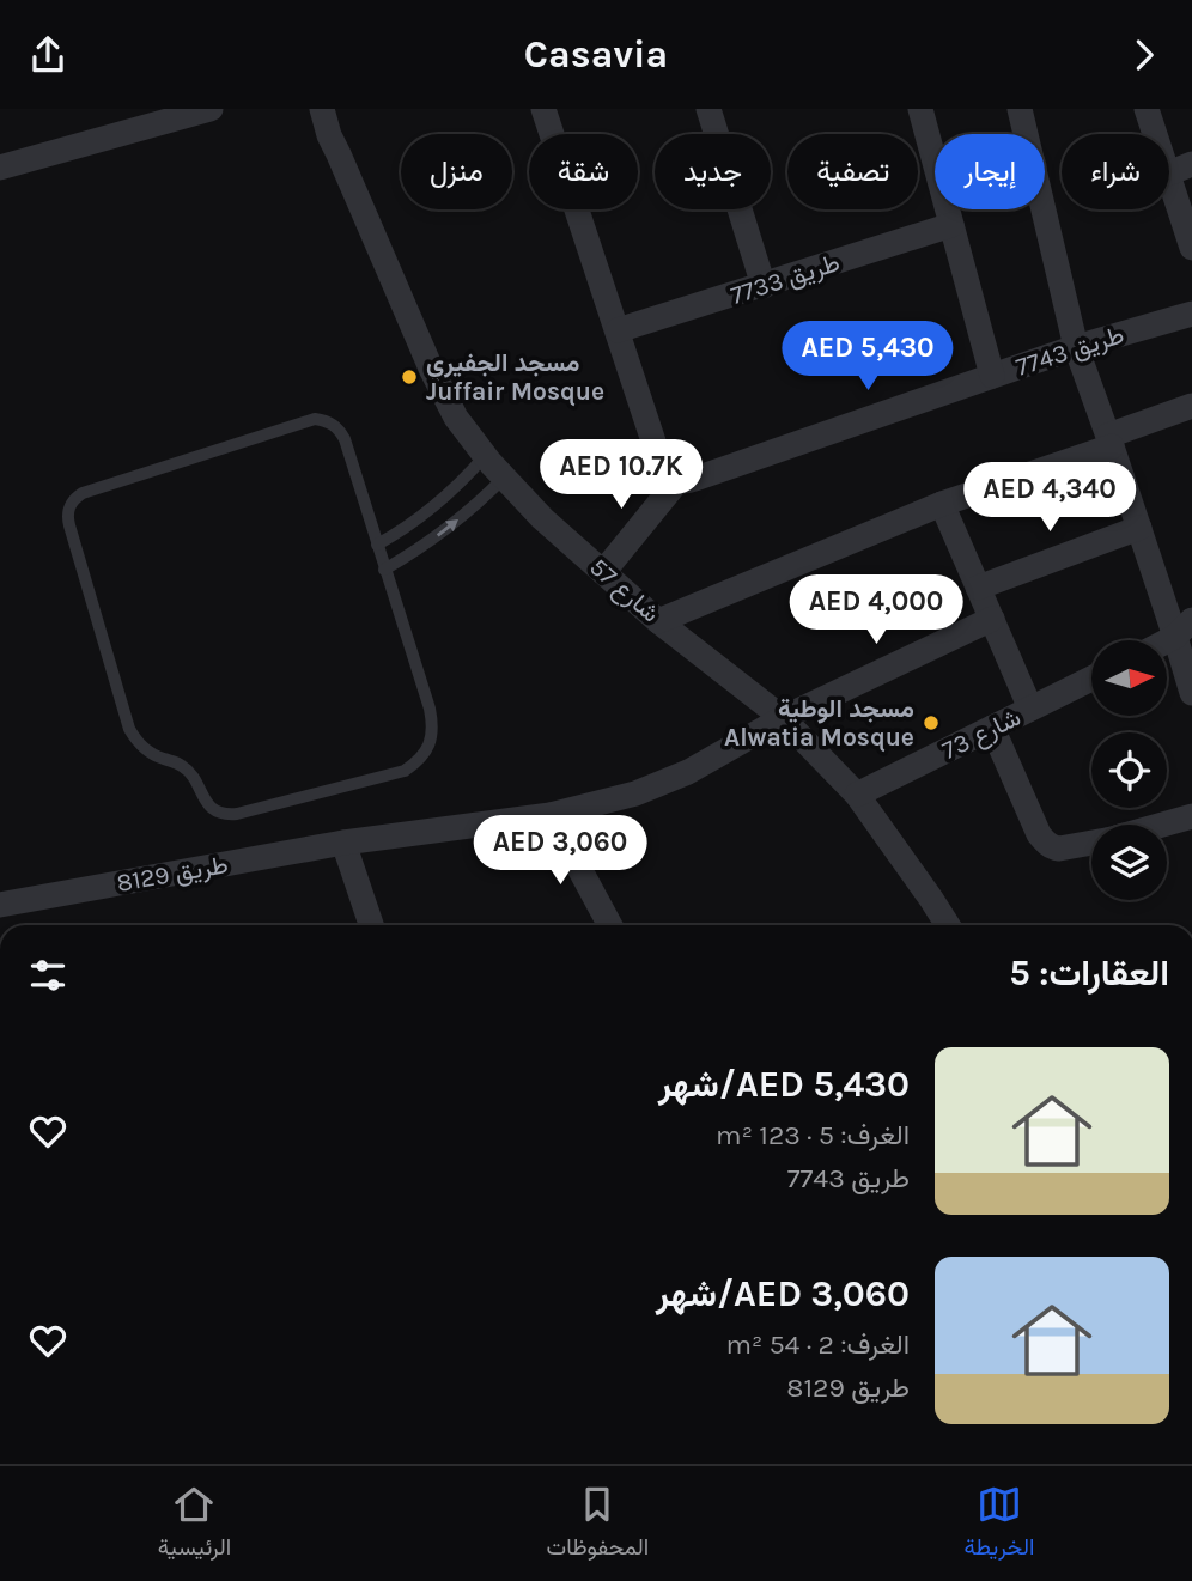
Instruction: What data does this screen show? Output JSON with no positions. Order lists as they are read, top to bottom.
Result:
{
  "streets": {
    "street": [
      "طريق 7733",
      "طريق 7743",
      "شارع 57",
      "شارع 73",
      "طريق 8129"
    ]
  },
  "crossings": [
    ["شارع 57", "شارع 73"],
    ["شارع 57", "طريق 8129"]
  ],
  "places": ["مسجد الجفيري Juffair Mosque", "مسجد الوطية Alwatia Mosque"],
  "north": "right",
  "page": {
    "header": "Casavia",
    "chip": [
      "شراء",
      "إيجار",
      "تصفية",
      "جديد",
      "شقة",
      "منزل"
    ],
    "price": [
      "AED 5,430",
      "AED 10.7K",
      "AED 4,340",
      "AED 4,000",
      "AED 3,060"
    ],
    "heading": "العقارات: 5",
    "list": [
      {
        "name": "AED 5,430/شهر",
        "note": "الغرف: 5 · 123 m² · طريق 7743"
      },
      {
        "name": "AED 3,060/شهر",
        "note": "الغرف: 2 · 54 m² · طريق 8129"
      }
    ],
    "tabs": ["الخريطة", "المحفوظات", "الرئيسية"]
  }
}
